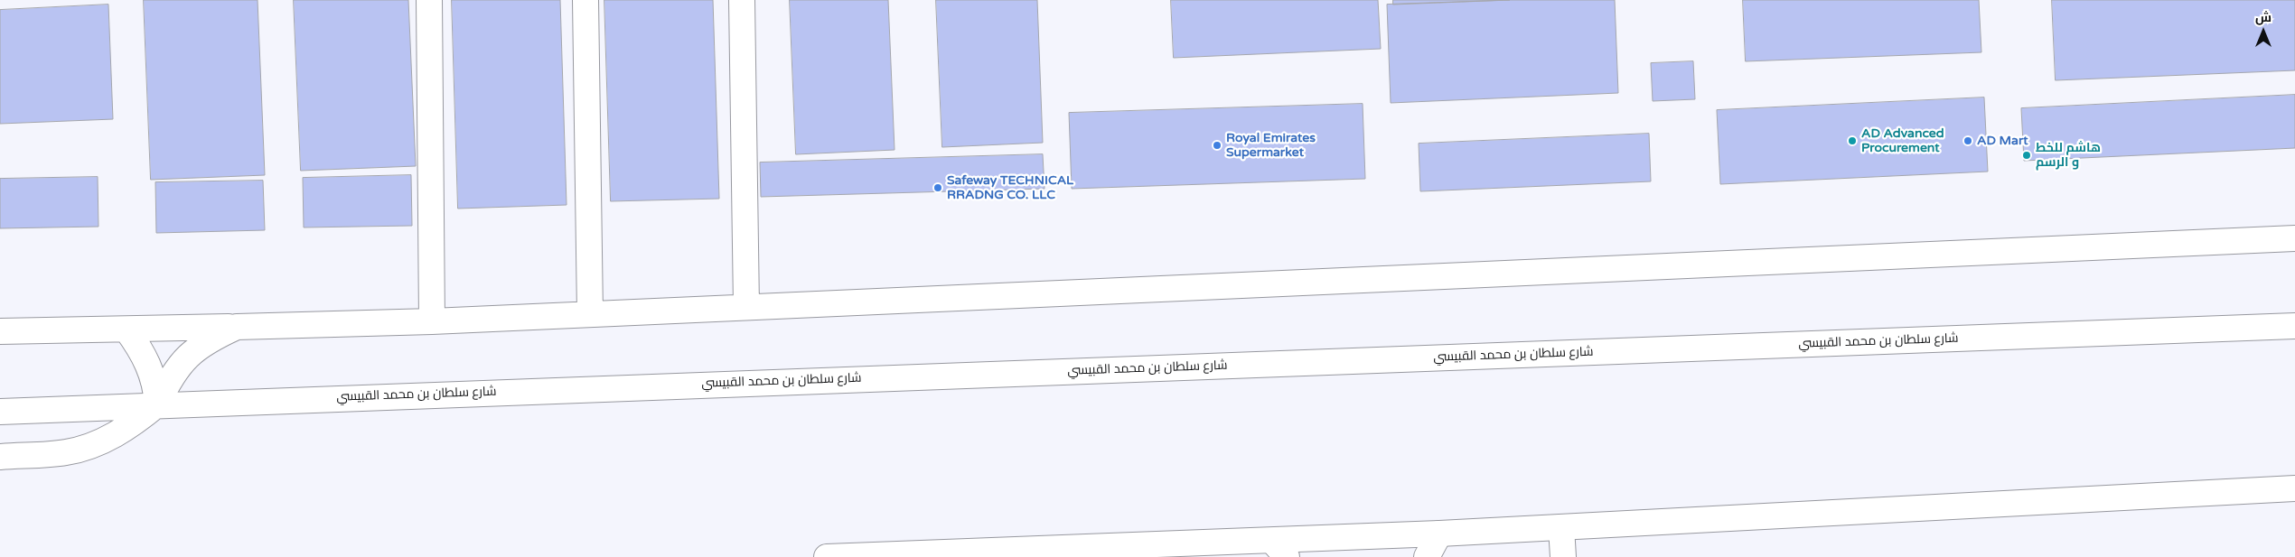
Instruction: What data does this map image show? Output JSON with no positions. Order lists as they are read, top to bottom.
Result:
{
  "streets": {
    "main road": ["شارع سلطان بن محمد القبيسي"]
  },
  "places": [
    "AD Advanced Procurement",
    "AD Mart",
    "Royal Emirates Supermarket",
    "هاشم للخط و الرسم",
    "Safeway TECHNICAL RRADNG CO. LLC"
  ],
  "north": "top"
}
